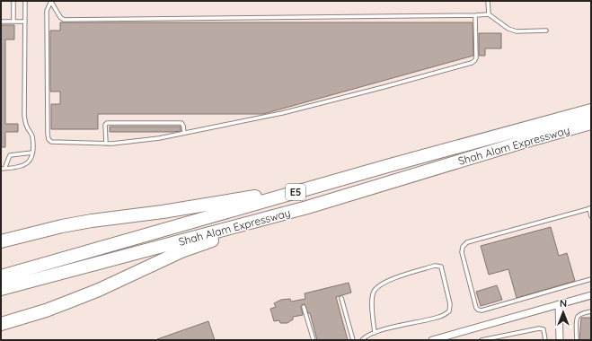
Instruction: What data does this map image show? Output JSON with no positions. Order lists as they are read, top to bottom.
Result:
{
  "streets": {
    "highway": ["Shah Alam Expressway", "E5"]
  },
  "north": "top"
}
